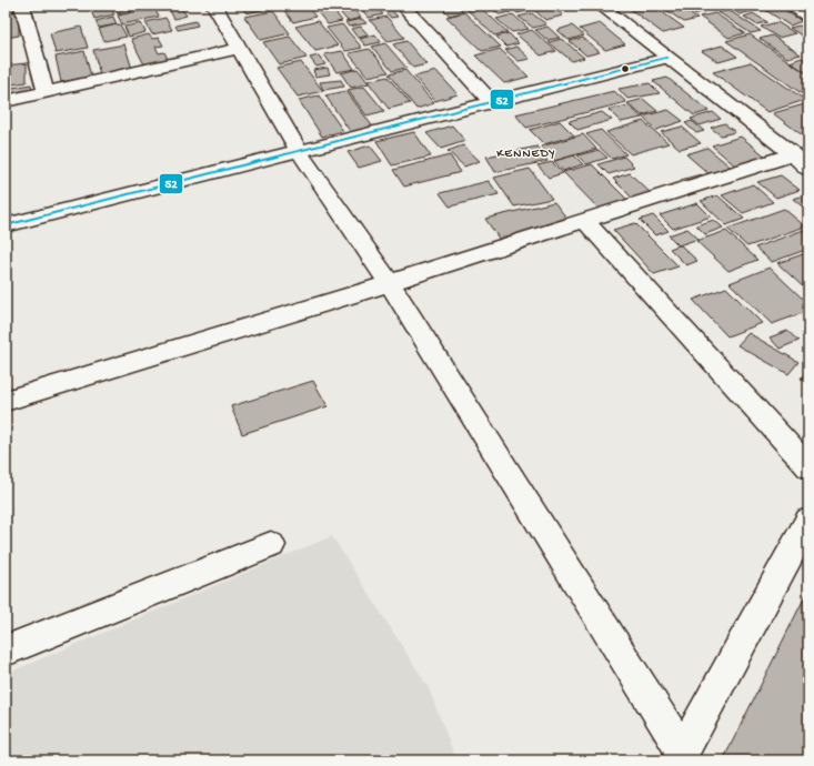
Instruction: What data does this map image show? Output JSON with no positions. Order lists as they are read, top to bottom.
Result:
{
  "districts": ["KENNEDY"],
  "lines": ["transit line 52"]
}
